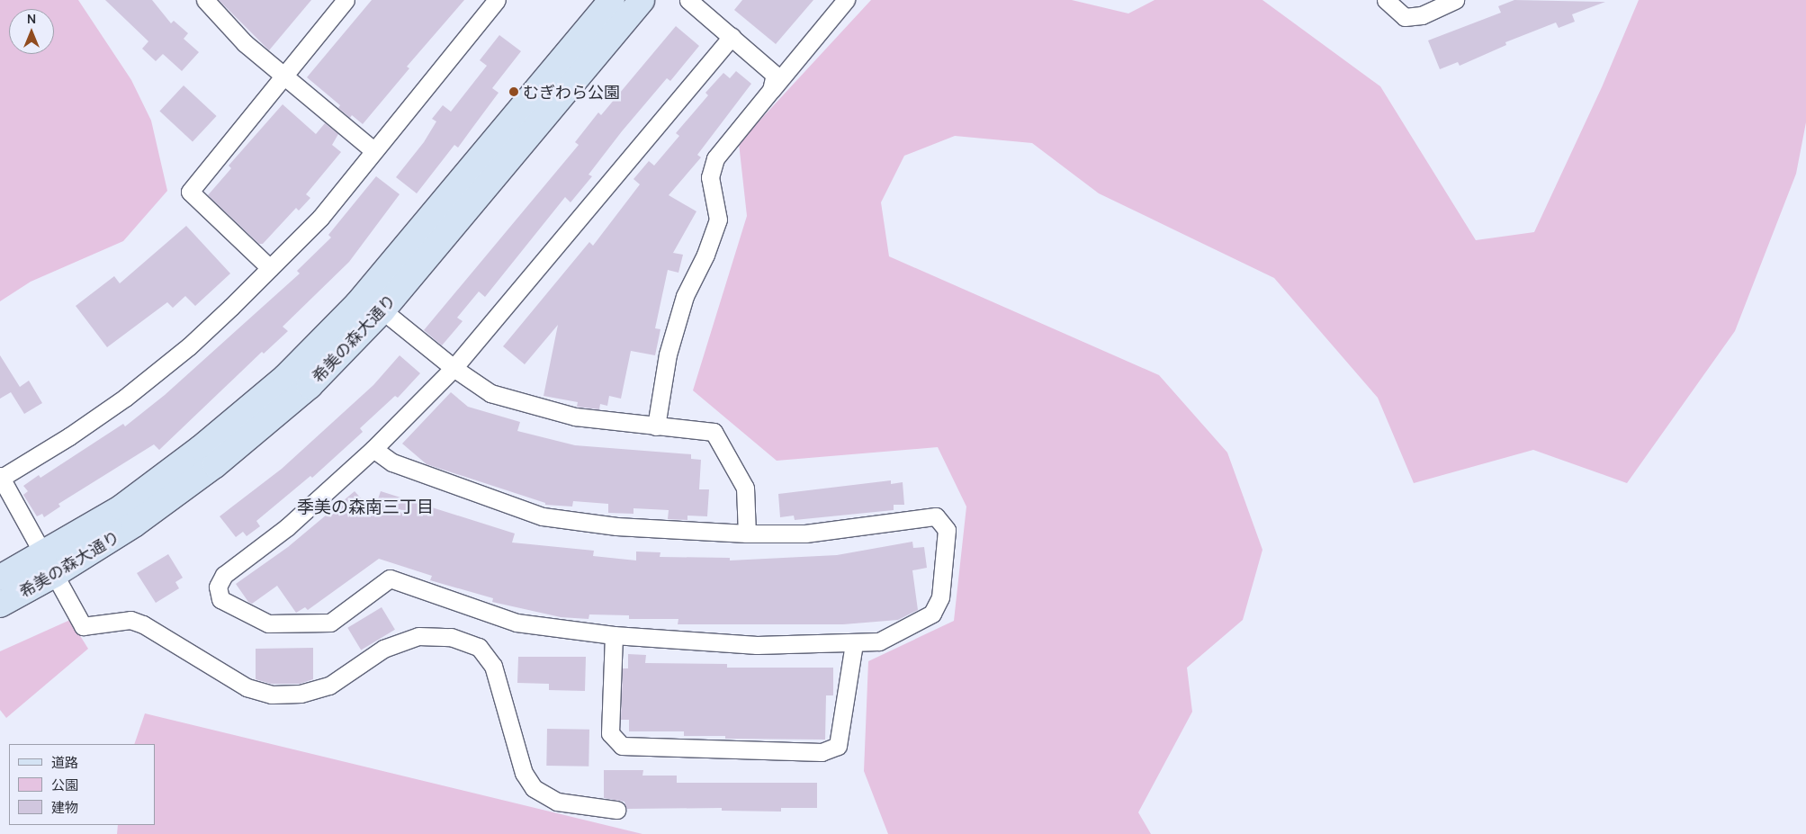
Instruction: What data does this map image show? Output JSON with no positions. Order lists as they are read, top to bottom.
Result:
{
  "streets": {
    "street": ["希美の森大通り"]
  },
  "districts": ["季美の森南三丁目"],
  "places": ["むぎわら公園"],
  "legend": ["道路", "公園", "建物"],
  "north": "top"
}
